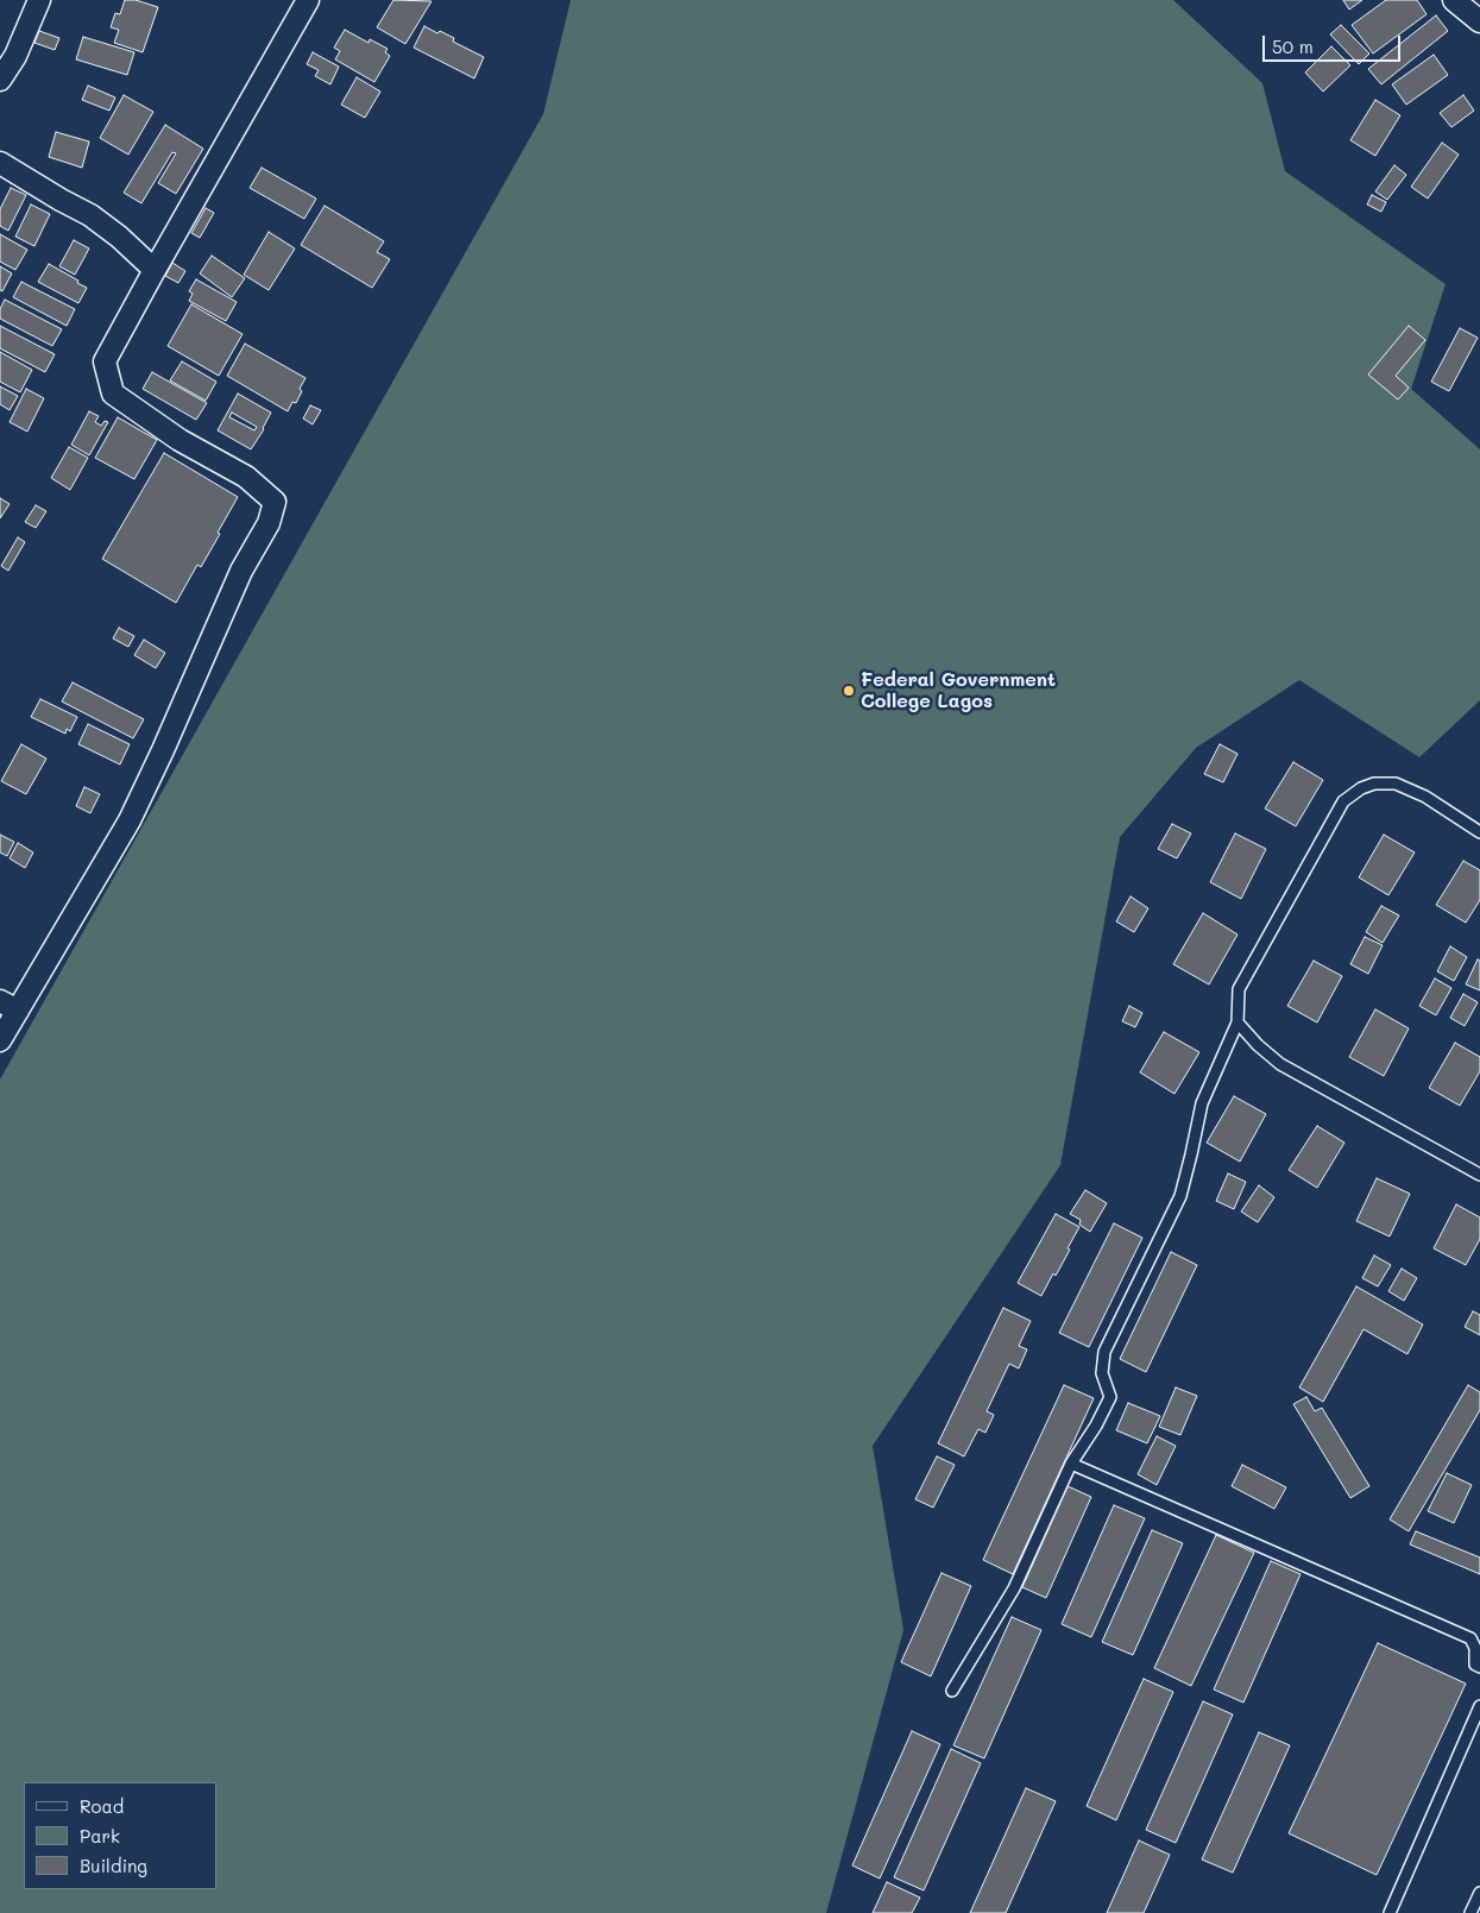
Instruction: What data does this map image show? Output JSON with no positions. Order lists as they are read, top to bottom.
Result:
{
  "places": ["Federal Government College Lagos"],
  "legend": ["Road", "Park", "Building"],
  "scale_bar": "50 m"
}
